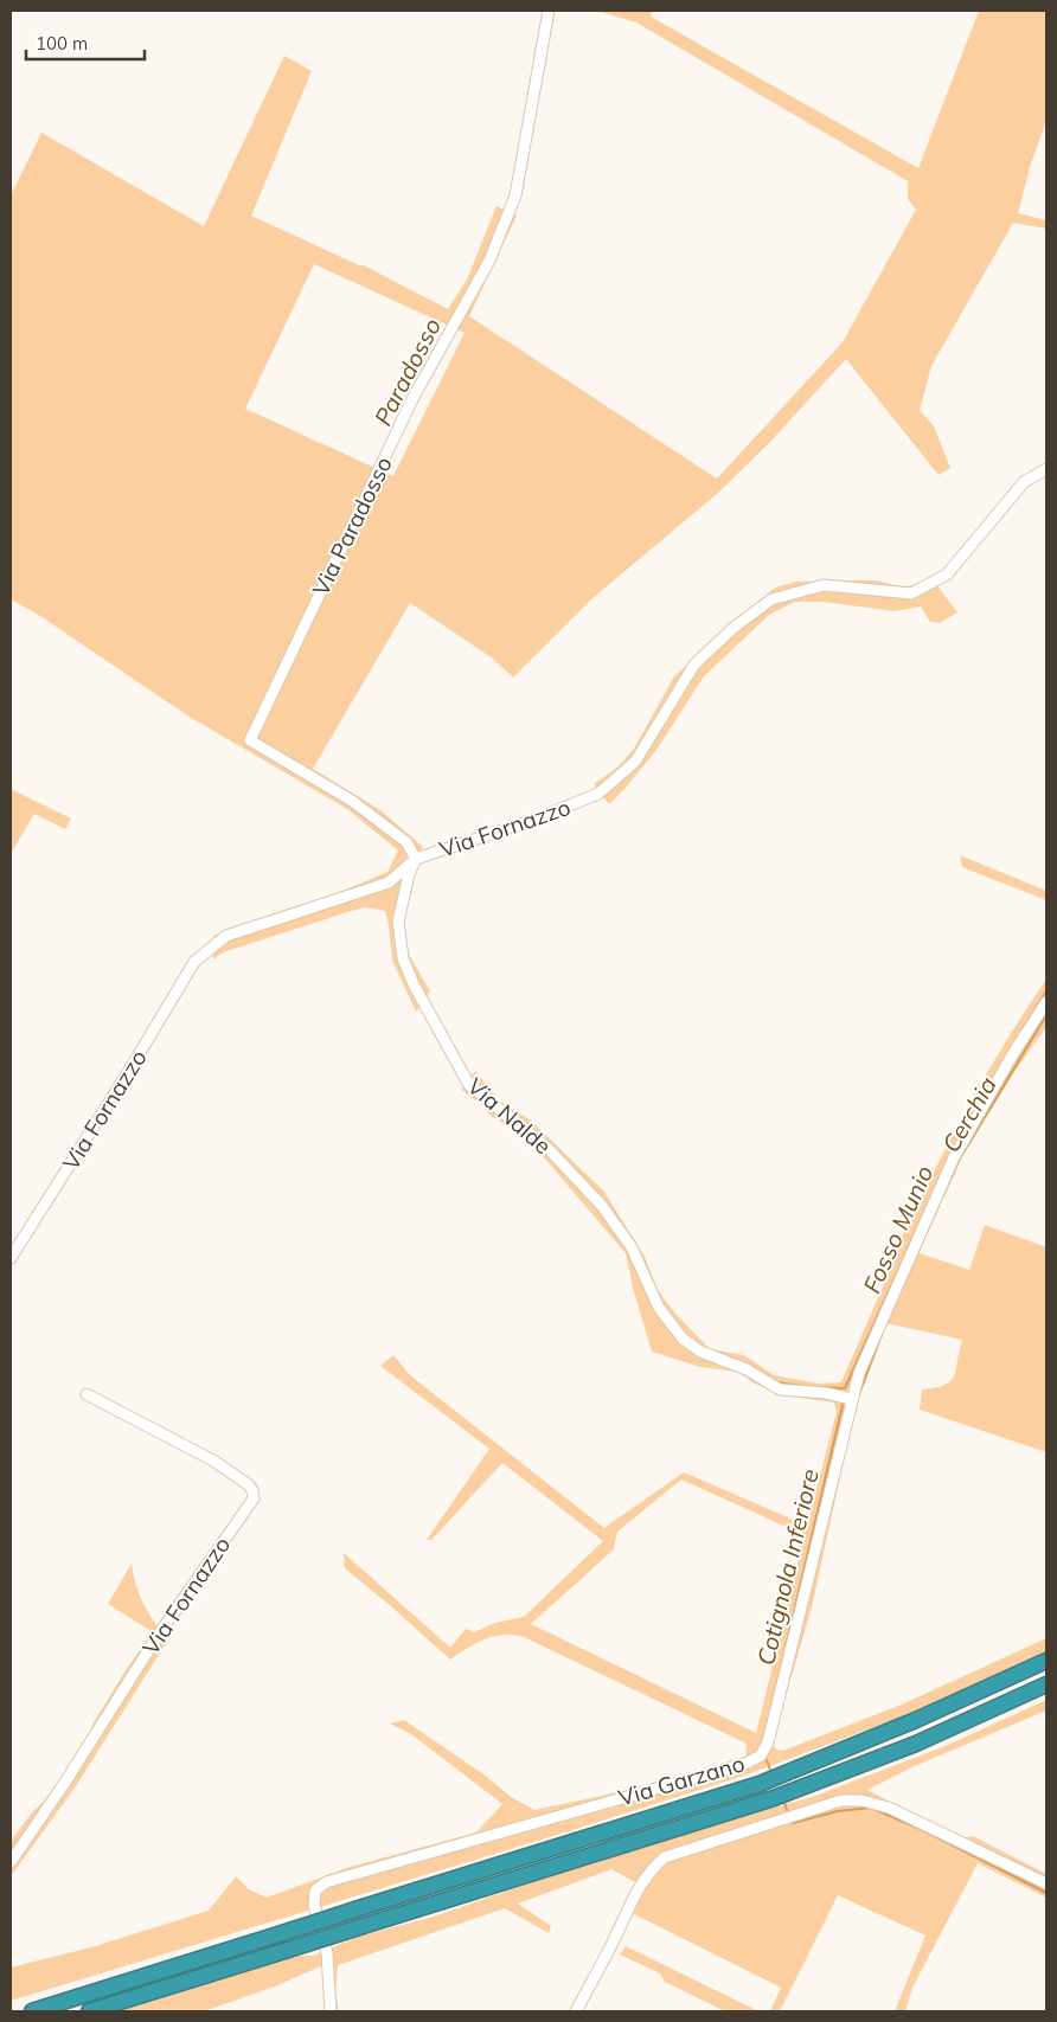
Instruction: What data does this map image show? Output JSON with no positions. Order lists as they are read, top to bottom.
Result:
{
  "streets": {
    "street": [
      "Via Paradosso",
      "Via Fornazzo",
      "Via Nalde",
      "Via Garzano"
    ]
  },
  "crossings": [
    ["Via Paradosso", "Via Fornazzo"],
    ["Via Paradosso", "Via Nalde"],
    ["Via Fornazzo", "Via Nalde"],
    ["Via Nalde", "Via Garzano"]
  ],
  "water": [
    "Paradosso",
    "Cerchia",
    "Fosso Munio",
    "Cotignola Inferiore"
  ],
  "scale_bar": "100 m"
}
